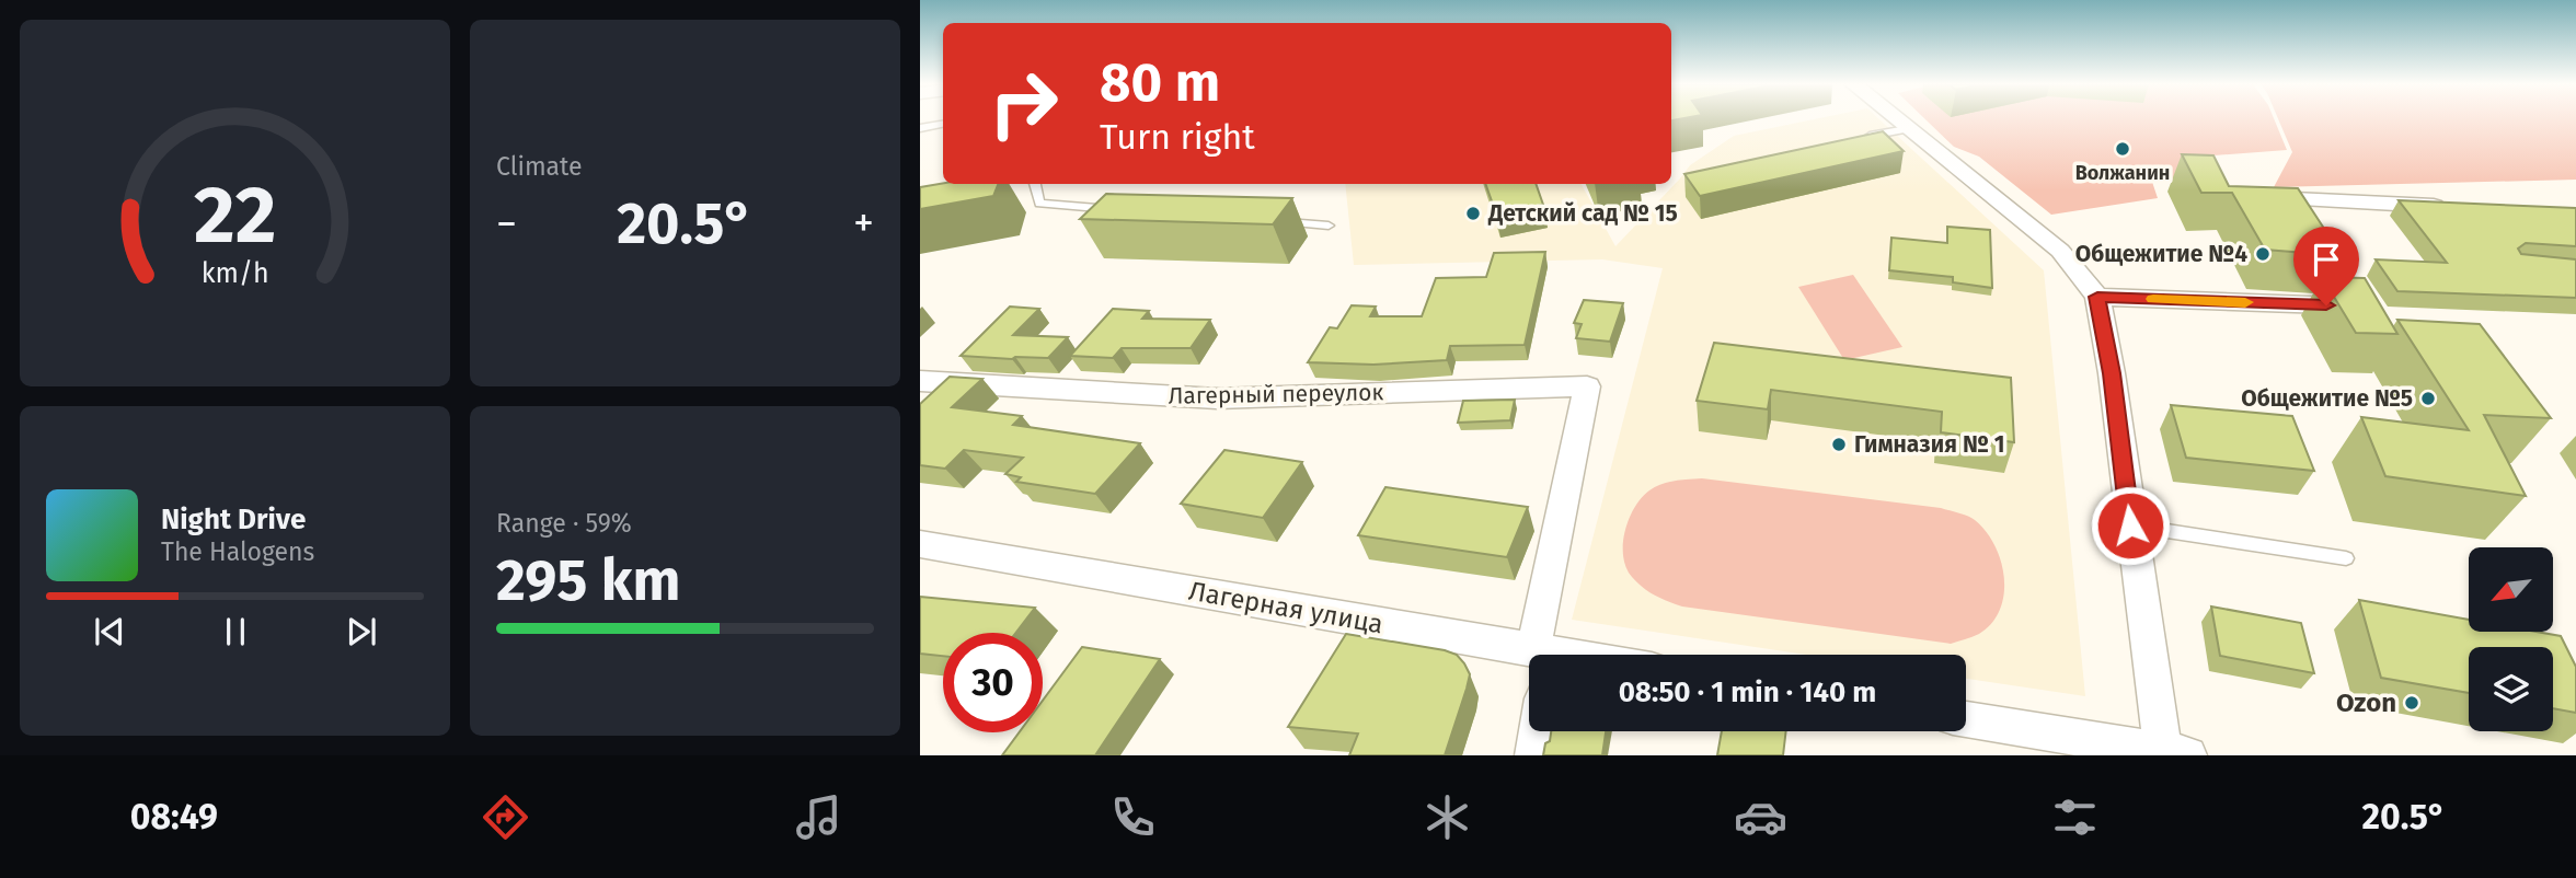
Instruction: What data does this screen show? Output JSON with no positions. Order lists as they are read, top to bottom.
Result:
{
  "streets": {
    "street": ["Лагерный переулок", "Лагерная улица"]
  },
  "places": [
    "Волжанин",
    "Детский сад № 15",
    "Общежитие №4",
    "Общежитие №5",
    "Гимназия № 1",
    "Ozon"
  ],
  "north": "bottom left",
  "page": {
    "tile": [
      "Climate",
      ["Range · 59%", "295 km"]
    ],
    "turn": ["80 m", "Turn right"],
    "heat": ["−", "20.5°", "+"],
    "song": ["Night Drive", "The Halogens"],
    "limit": "30",
    "trip": "08:50 · 1 min · 140 m",
    "tabs": ["08:49", "20.5°"],
    "gauge": ["22", "km/h"]
  }
}
